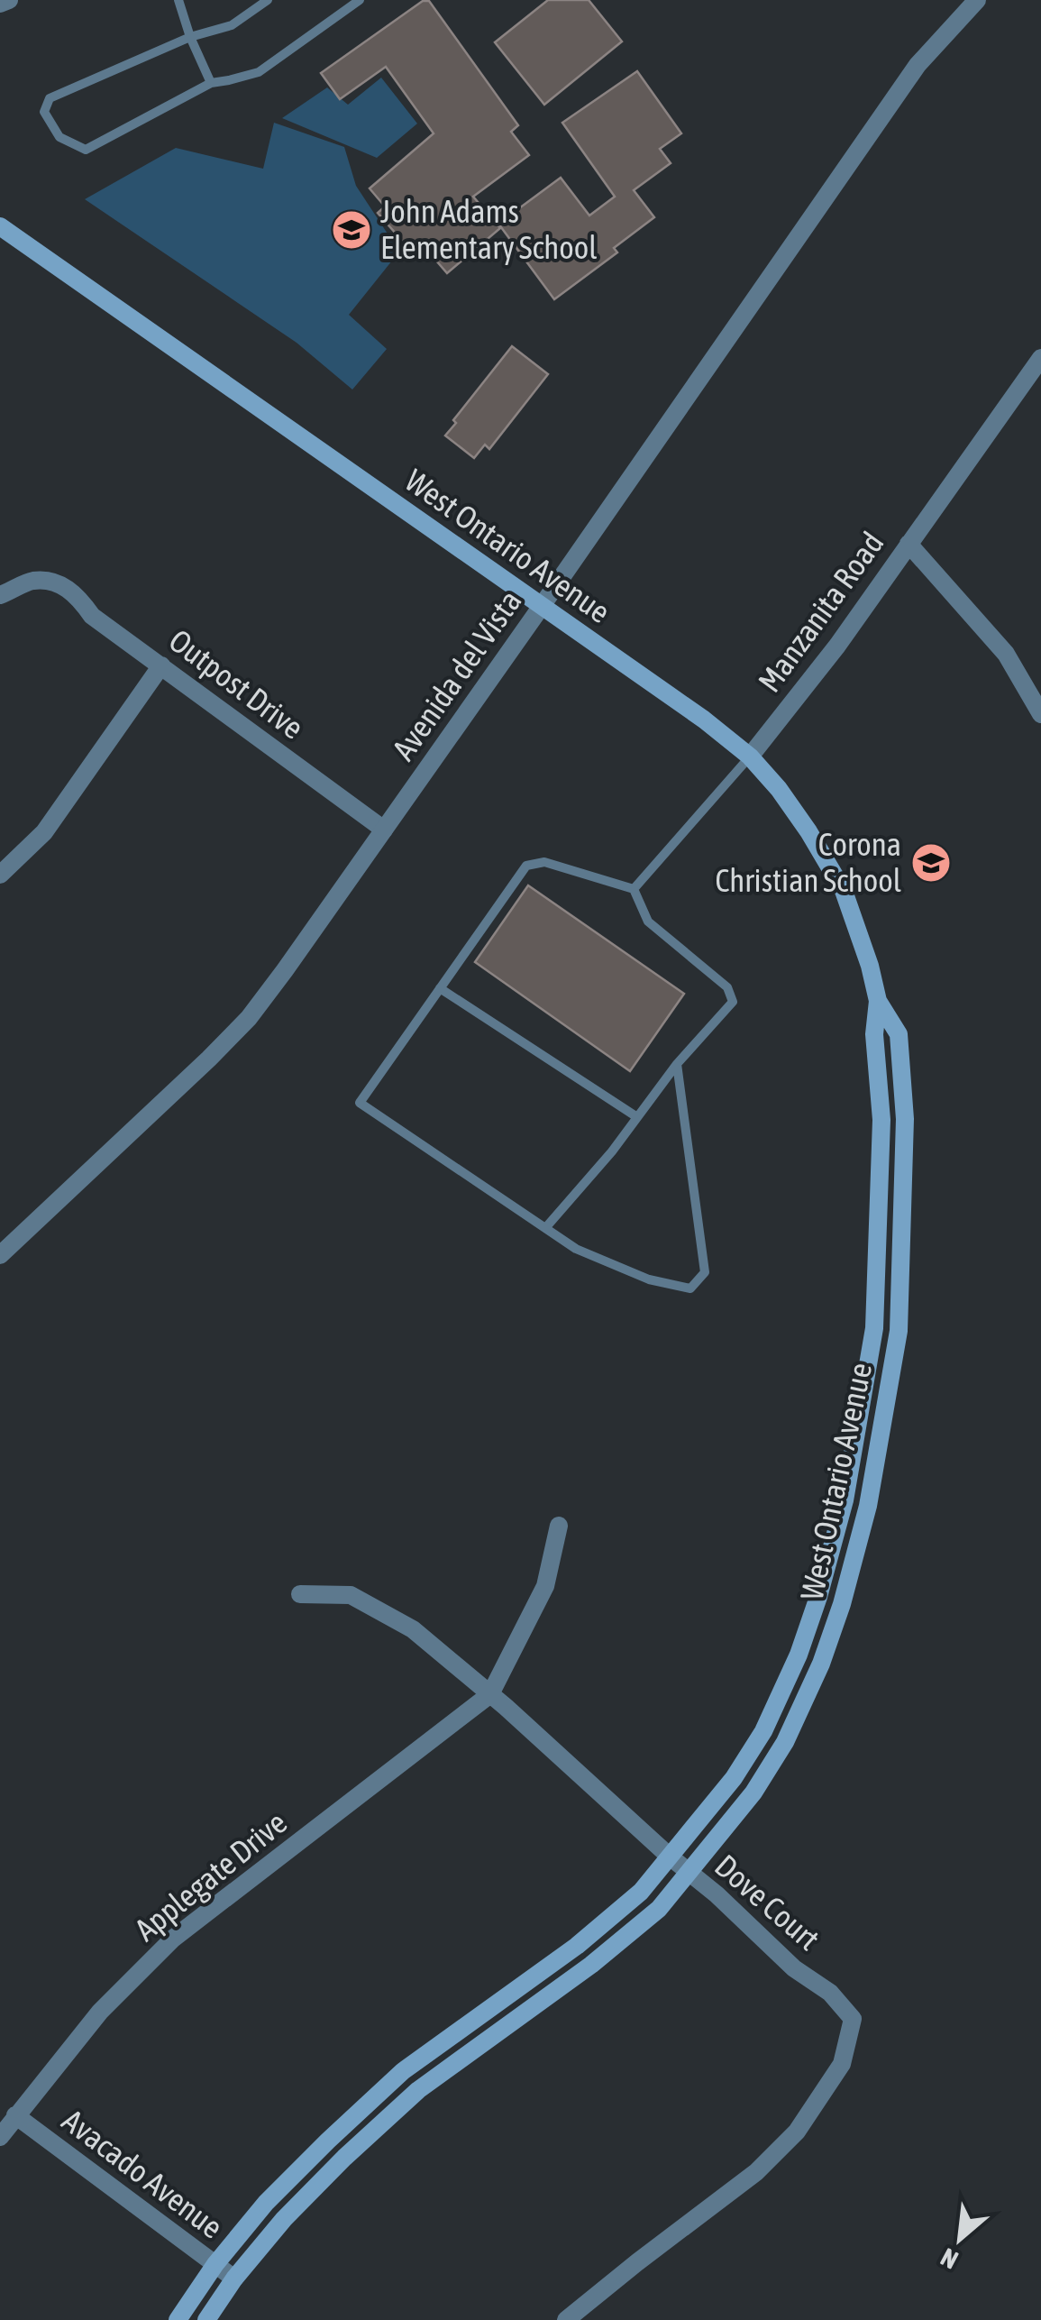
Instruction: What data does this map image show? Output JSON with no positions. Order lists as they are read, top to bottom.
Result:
{
  "streets": {
    "main road": ["West Ontario Avenue"],
    "street": [
      "Manzanita Road",
      "Avenida del Vista",
      "Outpost Drive",
      "Applegate Drive",
      "Dove Court",
      "Avacado Avenue"
    ]
  },
  "crossings": [
    ["West Ontario Avenue", "Manzanita Road"],
    ["West Ontario Avenue", "Avenida del Vista"],
    ["West Ontario Avenue", "Dove Court"],
    ["West Ontario Avenue", "Avacado Avenue"],
    ["Avenida del Vista", "Outpost Drive"],
    ["Applegate Drive", "Dove Court"],
    ["Applegate Drive", "Avacado Avenue"]
  ],
  "places": {
    "school or university": ["John Adams Elementary School", "Corona Christian School"]
  },
  "north": "bottom left"
}
